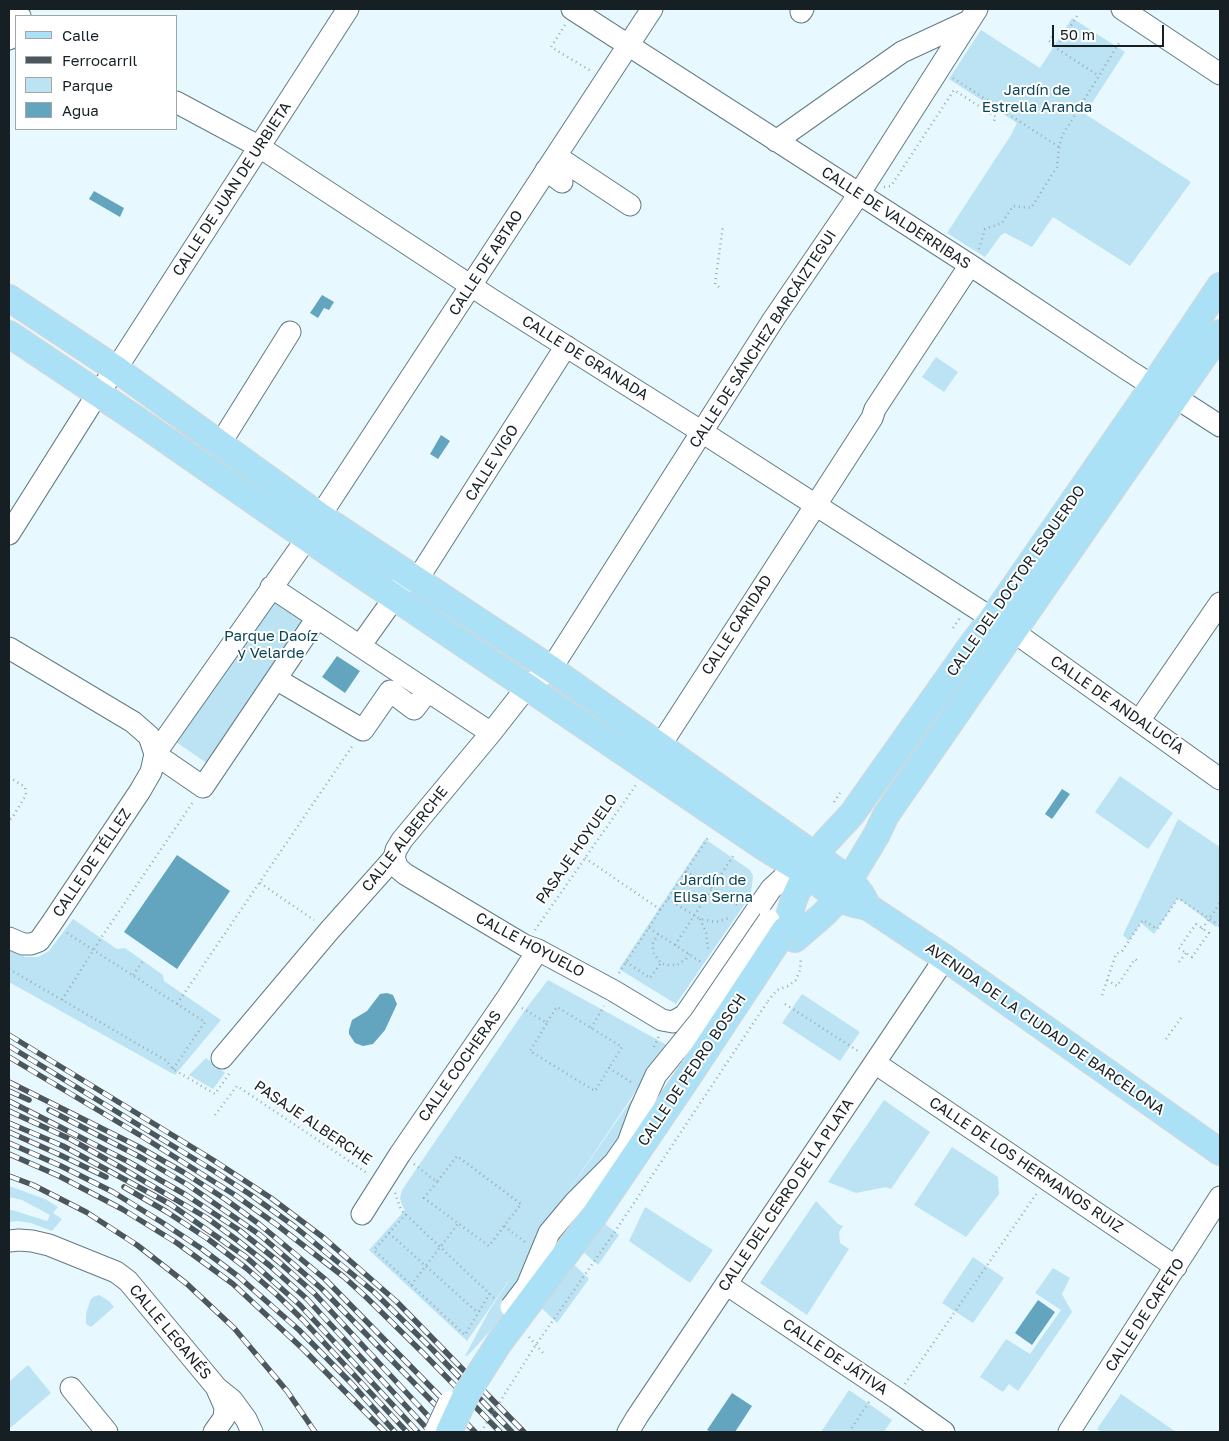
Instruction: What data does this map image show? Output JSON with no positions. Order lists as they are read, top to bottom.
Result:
{
  "streets": {
    "main road": ["CALLE DEL DOCTOR ESQUERDO", "AVENIDA DE LA CIUDAD DE BARCELONA", "CALLE DE PEDRO BOSCH"],
    "street": [
      "CALLE DE JUAN DE URBIETA",
      "CALLE DE VALDERRIBAS",
      "CALLE DE ABTAO",
      "CALLE DE SÁNCHEZ BARCÁIZTEGUI",
      "CALLE DE GRANADA",
      "CALLE VIGO",
      "CALLE CARIDAD",
      "CALLE DE ANDALUCÍA",
      "CALLE ALBERCHE",
      "CALLE DE TÉLLEZ",
      "CALLE HOYUELO",
      "CALLE COCHERAS",
      "CALLE DE LOS HERMANOS RUIZ",
      "CALLE DEL CERRO DE LA PLATA",
      "CALLE DE CAFETO",
      "CALLE LEGANÉS",
      "CALLE DE JÁTIVA"
    ],
    "path": ["PASAJE HOYUELO", "PASAJE ALBERCHE"]
  },
  "crossings": [
    ["CALLE DE JUAN DE URBIETA", "CALLE DE GRANADA"],
    ["CALLE DE JUAN DE URBIETA", "AVENIDA DE LA CIUDAD DE BARCELONA"],
    ["CALLE DE VALDERRIBAS", "CALLE DE ABTAO"],
    ["CALLE DE VALDERRIBAS", "CALLE DE SÁNCHEZ BARCÁIZTEGUI"],
    ["CALLE DE VALDERRIBAS", "CALLE DEL DOCTOR ESQUERDO"],
    ["CALLE DE VALDERRIBAS", "CALLE CARIDAD"],
    ["CALLE DE ABTAO", "CALLE DE GRANADA"],
    ["CALLE DE ABTAO", "CALLE DE TÉLLEZ"],
    ["CALLE DE ABTAO", "AVENIDA DE LA CIUDAD DE BARCELONA"],
    ["CALLE DE SÁNCHEZ BARCÁIZTEGUI", "CALLE DE GRANADA"],
    ["CALLE DE SÁNCHEZ BARCÁIZTEGUI", "AVENIDA DE LA CIUDAD DE BARCELONA"],
    ["CALLE DE GRANADA", "CALLE VIGO"],
    ["CALLE DE GRANADA", "CALLE DEL DOCTOR ESQUERDO"],
    ["CALLE DE GRANADA", "CALLE CARIDAD"],
    ["CALLE DE GRANADA", "CALLE DE ANDALUCÍA"],
    ["CALLE VIGO", "AVENIDA DE LA CIUDAD DE BARCELONA"],
    ["CALLE DEL DOCTOR ESQUERDO", "CALLE DE ANDALUCÍA"],
    ["CALLE DEL DOCTOR ESQUERDO", "AVENIDA DE LA CIUDAD DE BARCELONA"],
    ["CALLE DEL DOCTOR ESQUERDO", "CALLE DE PEDRO BOSCH"],
    ["CALLE CARIDAD", "AVENIDA DE LA CIUDAD DE BARCELONA"],
    ["CALLE ALBERCHE", "CALLE HOYUELO"],
    ["CALLE ALBERCHE", "AVENIDA DE LA CIUDAD DE BARCELONA"],
    ["PASAJE HOYUELO", "CALLE HOYUELO"],
    ["PASAJE HOYUELO", "CALLE COCHERAS"],
    ["CALLE DE TÉLLEZ", "AVENIDA DE LA CIUDAD DE BARCELONA"],
    ["CALLE HOYUELO", "CALLE COCHERAS"],
    ["AVENIDA DE LA CIUDAD DE BARCELONA", "CALLE DE PEDRO BOSCH"],
    ["AVENIDA DE LA CIUDAD DE BARCELONA", "CALLE DEL CERRO DE LA PLATA"],
    ["CALLE COCHERAS", "PASAJE ALBERCHE"],
    ["CALLE DE LOS HERMANOS RUIZ", "CALLE DEL CERRO DE LA PLATA"],
    ["CALLE DE LOS HERMANOS RUIZ", "CALLE DE CAFETO"],
    ["CALLE DEL CERRO DE LA PLATA", "CALLE DE JÁTIVA"]
  ],
  "parks": ["Jardín de Estrella Aranda", "Parque Daoíz y Velarde", "Jardín de Elisa Serna"],
  "legend": [
    "Calle",
    "Ferrocarril",
    "Parque",
    "Agua"
  ],
  "scale_bar": "50 m"
}
